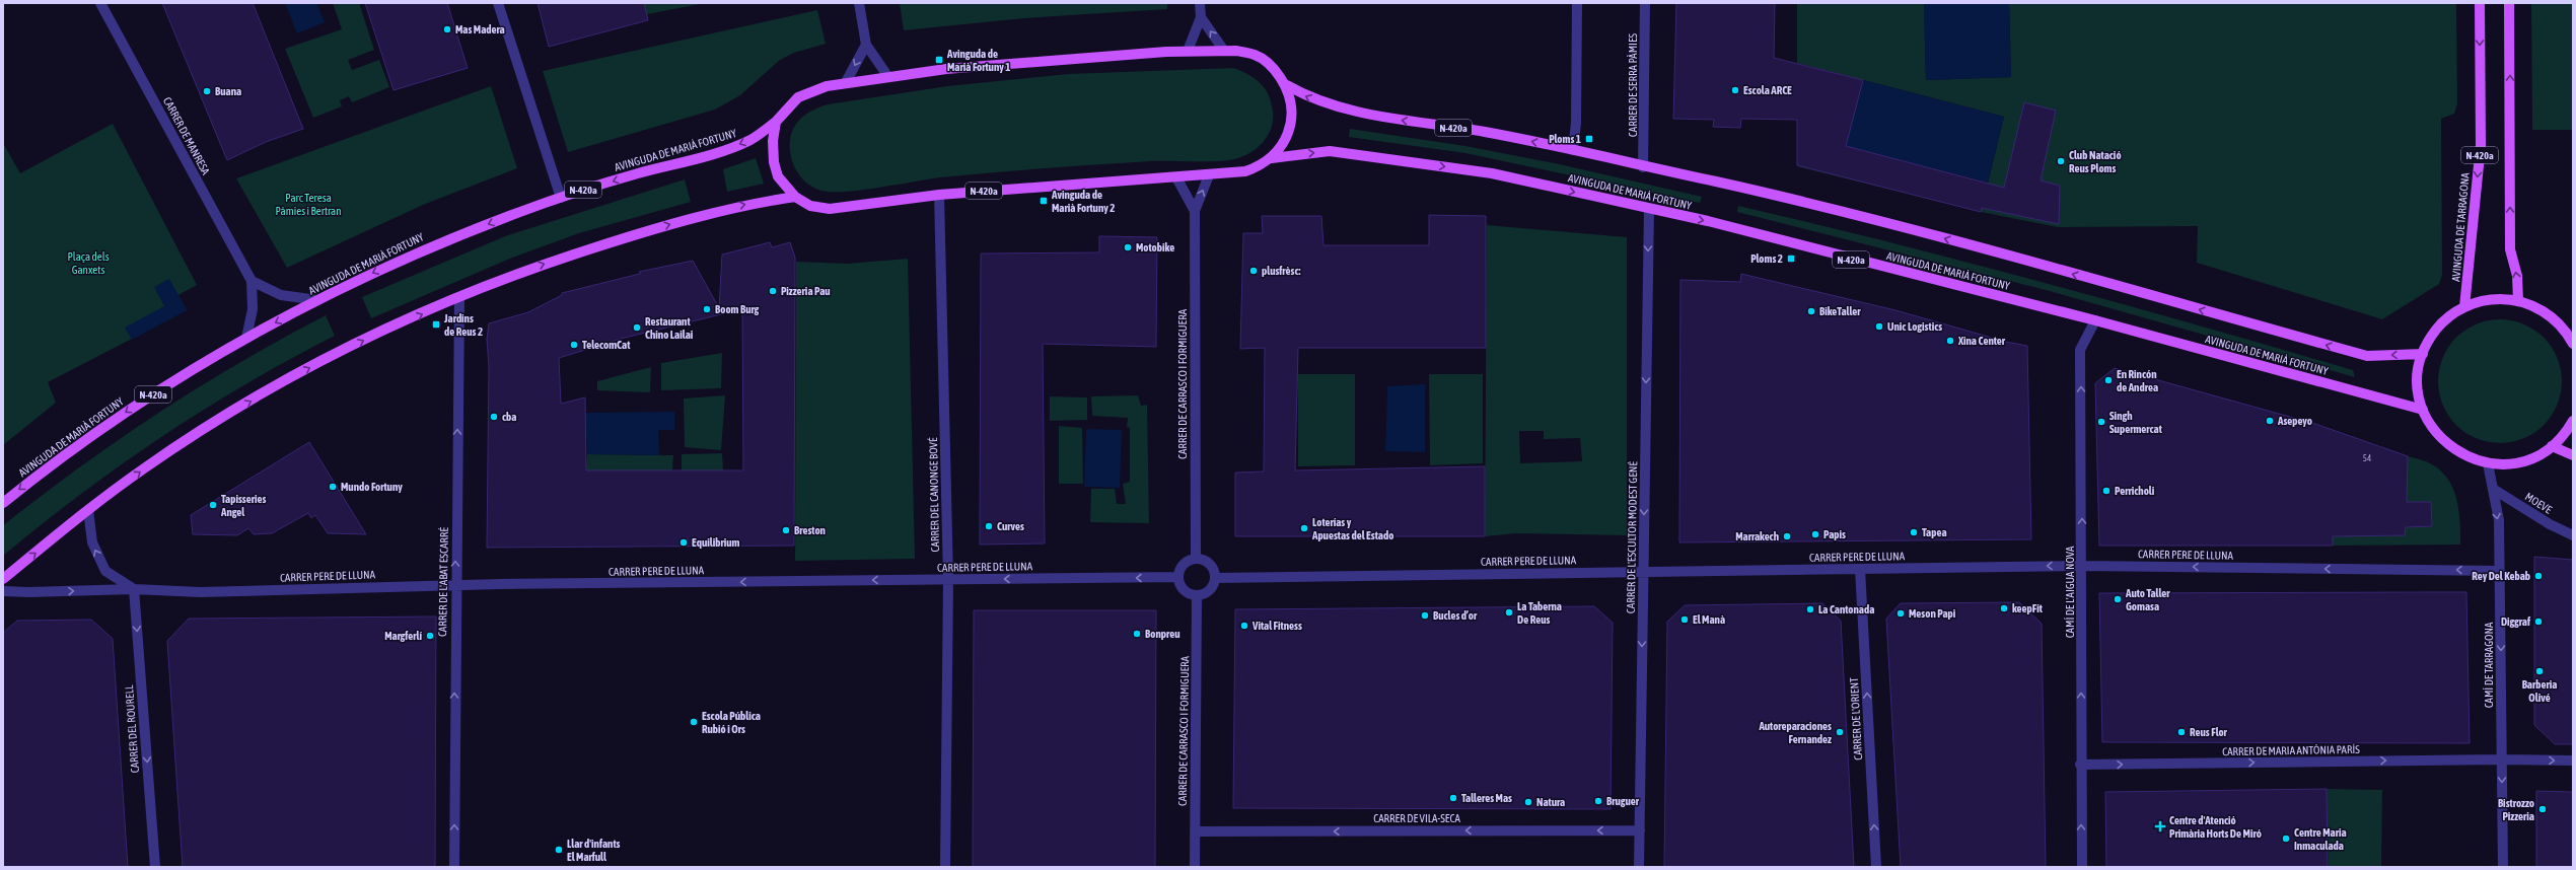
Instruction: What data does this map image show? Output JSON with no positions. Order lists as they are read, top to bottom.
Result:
{
  "streets": {
    "main road": ["N-420a", "AVINGUDA DE MARIÀ FORTUNY", "AVINGUDA DE TARRAGONA"],
    "street": [
      "CARRER DE SERRA PÀMIES",
      "CARRER DE MANRESA",
      "CARRER DE CARRASCO I FORMIGUERA",
      "CARRER DEL CANONGE BOVÉ",
      "MOEVE",
      "CARRER DE L'ESCULTOR MODEST GENÉ",
      "CARRER PERE DE LLUNA",
      "CARRER DE L'ABAT ESCARRÉ",
      "CAMÍ DE L'AIGUA NOVA",
      "CAMÍ DE TARRAGONA",
      "CARRER DE L'ORIENT",
      "CARRER DEL ROURELL",
      "CARRER DE MARIA ANTÒNIA PARÍS",
      "CARRER DE VILA-SECA"
    ]
  },
  "crossings": [
    ["CARRER DE SERRA PÀMIES", "N-420a"],
    ["N-420a", "AVINGUDA DE MARIÀ FORTUNY"],
    ["N-420a", "CARRER DE CARRASCO I FORMIGUERA"],
    ["N-420a", "CARRER DEL CANONGE BOVÉ"],
    ["CARRER DE MANRESA", "AVINGUDA DE MARIÀ FORTUNY"],
    ["AVINGUDA DE MARIÀ FORTUNY", "CARRER DE L'ESCULTOR MODEST GENÉ"],
    ["AVINGUDA DE MARIÀ FORTUNY", "CAMÍ DE L'AIGUA NOVA"],
    ["CARRER DE CARRASCO I FORMIGUERA", "CARRER PERE DE LLUNA"],
    ["CARRER DE CARRASCO I FORMIGUERA", "CARRER DE VILA-SECA"],
    ["CARRER DEL CANONGE BOVÉ", "CARRER PERE DE LLUNA"],
    ["MOEVE", "CAMÍ DE TARRAGONA"],
    ["CARRER DE L'ESCULTOR MODEST GENÉ", "CARRER PERE DE LLUNA"],
    ["CARRER DE L'ESCULTOR MODEST GENÉ", "CARRER DE VILA-SECA"],
    ["CARRER PERE DE LLUNA", "CARRER DE L'ABAT ESCARRÉ"],
    ["CARRER PERE DE LLUNA", "CAMÍ DE L'AIGUA NOVA"],
    ["CARRER PERE DE LLUNA", "CAMÍ DE TARRAGONA"],
    ["CARRER PERE DE LLUNA", "CARRER DE L'ORIENT"],
    ["CARRER PERE DE LLUNA", "CARRER DEL ROURELL"],
    ["CAMÍ DE L'AIGUA NOVA", "CARRER DE MARIA ANTÒNIA PARÍS"],
    ["CAMÍ DE TARRAGONA", "CARRER DE MARIA ANTÒNIA PARÍS"]
  ],
  "one_way": [
    "CARRER DE L'ESCULTOR MODEST GENÉ",
    "CARRER PERE DE LLUNA",
    "CARRER DE L'ABAT ESCARRÉ",
    "CAMÍ DE L'AIGUA NOVA",
    "CAMÍ DE TARRAGONA",
    "CARRER DE L'ORIENT",
    "CARRER DEL ROURELL",
    "CARRER DE MARIA ANTÒNIA PARÍS",
    "CARRER DE VILA-SECA"
  ],
  "parks": ["Parc Teresa Pàmies i Bertran", "Plaça dels Ganxets"],
  "places": {
    "other": [
      "Mas Madera",
      "Escola ARCE",
      "Buana",
      "Club Natació Reus Ploms",
      "Motobike",
      "plusfrèsc:",
      "Pizzeria Pau",
      "Boom Burg",
      "BikeTaller",
      "Unic Logistics",
      "Restaurant Chino Lailai",
      "Xina Center",
      "TelecomCat",
      "En Rincón de Andrea",
      "cba",
      "Asepeyo",
      "Singh Supermercat",
      "Mundo Fortuny",
      "Perricholi",
      "Tapisseries Angel",
      "Curves",
      "Loterías y Apuestas del Estado",
      "Breston",
      "Tapea",
      "Papis",
      "Marrakech",
      "Equilibrium",
      "Rey Del Kebab",
      "Auto Taller Gomasa",
      "keepFit",
      "La Cantonada",
      "La Taberna De Reus",
      "Meson Papi",
      "Bucles d’or",
      "El Manà",
      "Diggraf",
      "Vital Fitness",
      "Bonpreu",
      "Margferlí",
      "Barberia Olivé",
      "Escola Pública Rubió i Ors",
      "Autoreparaciones Fernandez",
      "Reus Flor",
      "Talleres Mas",
      "Bruguer",
      "Natura",
      "Bistrozzo Pizzeria",
      "Centre Maria Inmaculada",
      "Llar d'infants El Marfull"
    ],
    "transit": [
      "Avinguda de Marià Fortuny 1",
      "Ploms 1",
      "Avinguda de Marià Fortuny 2",
      "Ploms 2",
      "Jardins de Reus 2"
    ],
    "health": ["Centre d'Atenció Primària Horts De Miró"]
  },
  "house_numbers": ["54"]
}
